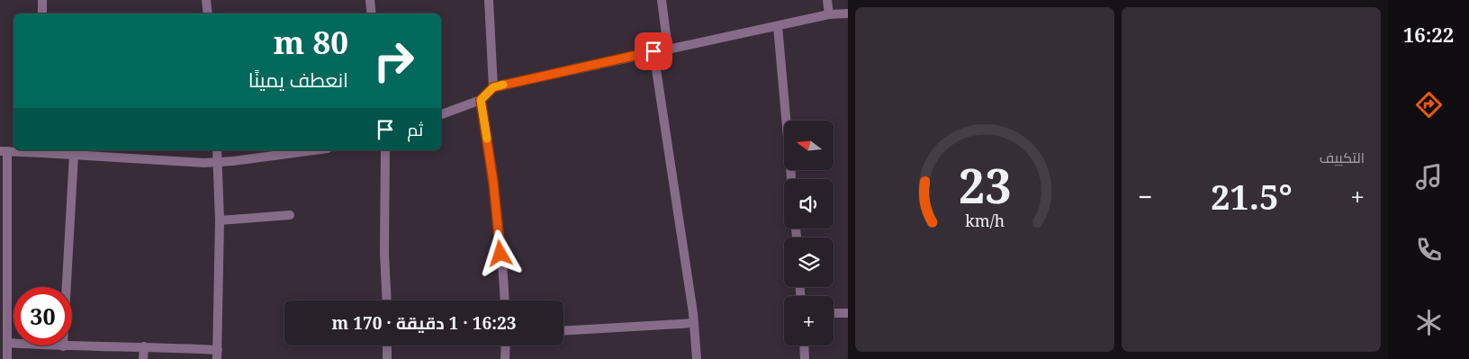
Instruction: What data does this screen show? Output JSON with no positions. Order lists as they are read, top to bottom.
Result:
{
  "north": "left",
  "page": {
    "tabs": "16:22",
    "tile": "التكييف",
    "turn": ["80 m", "انعطف يمينًا"],
    "then": "ثم",
    "map_buttons": "+",
    "heat": ["−", "21.5°", "+"],
    "limit": "30",
    "trip": "16:23 · 1 دقيقة · 170 m",
    "gauge": ["23", "km/h"]
  }
}
